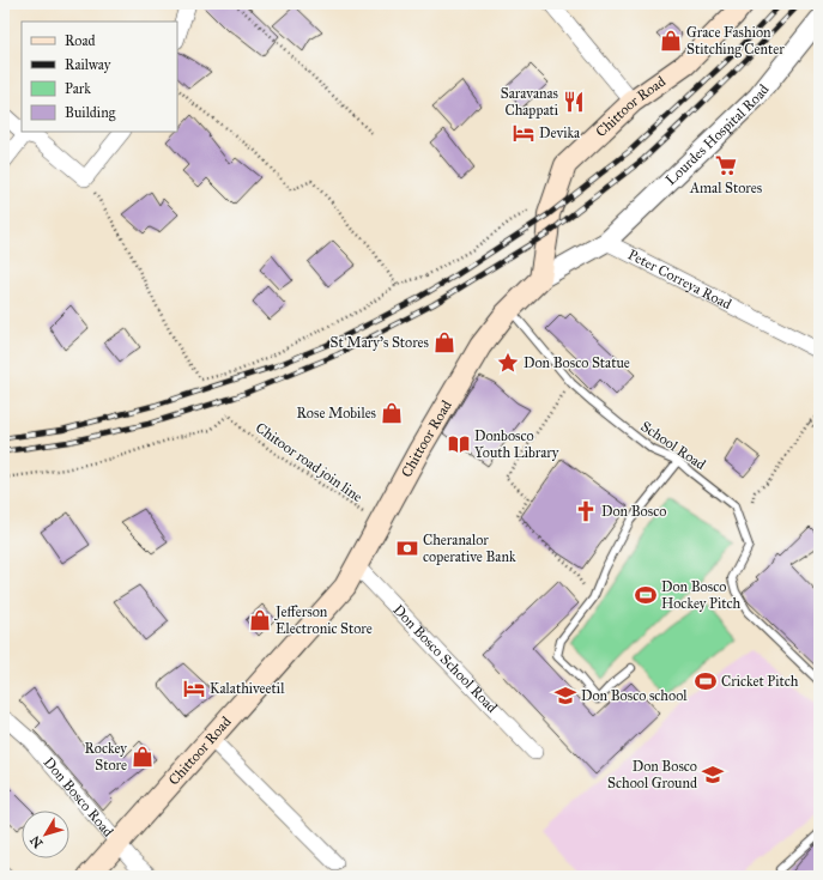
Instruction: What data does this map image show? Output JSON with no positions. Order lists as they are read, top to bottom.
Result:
{
  "streets": {
    "main road": ["Chittoor Road"],
    "street": [
      "Lourdes Hospital Road",
      "Peter Correya Road",
      "Don Bosco School Road",
      "Don Bosco Road"
    ],
    "lane": ["School Road"],
    "path": ["Chitoor road join line"]
  },
  "crossings": [
    ["Chittoor Road", "School Road"],
    ["Chittoor Road", "Chitoor road join line"],
    ["Chittoor Road", "Don Bosco School Road"],
    ["Chittoor Road", "Don Bosco Road"],
    ["Lourdes Hospital Road", "Peter Correya Road"]
  ],
  "places": {
    "shop": [
      "Grace Fashion Stitching Center",
      "St Mary's Stores",
      "Rose Mobiles",
      "Jefferson Electronic Store",
      "Rockey Store"
    ],
    "restaurant": ["Saravanas Chappati"],
    "hotel": ["Devika", "Kalathiveetil"],
    "supermarket": ["Amal Stores"],
    "place": ["Don Bosco Statue"],
    "library": ["Donbosco Youth Library"],
    "church": ["Don Bosco"],
    "bank": ["Cheranalor coperative Bank"],
    "sports": ["Don Bosco Hockey Pitch", "Cricket Pitch"],
    "school or university": ["Don Bosco school", "Don Bosco School Ground"]
  },
  "legend": [
    "Road",
    "Railway",
    "Park",
    "Building"
  ],
  "north": "bottom left"
}
